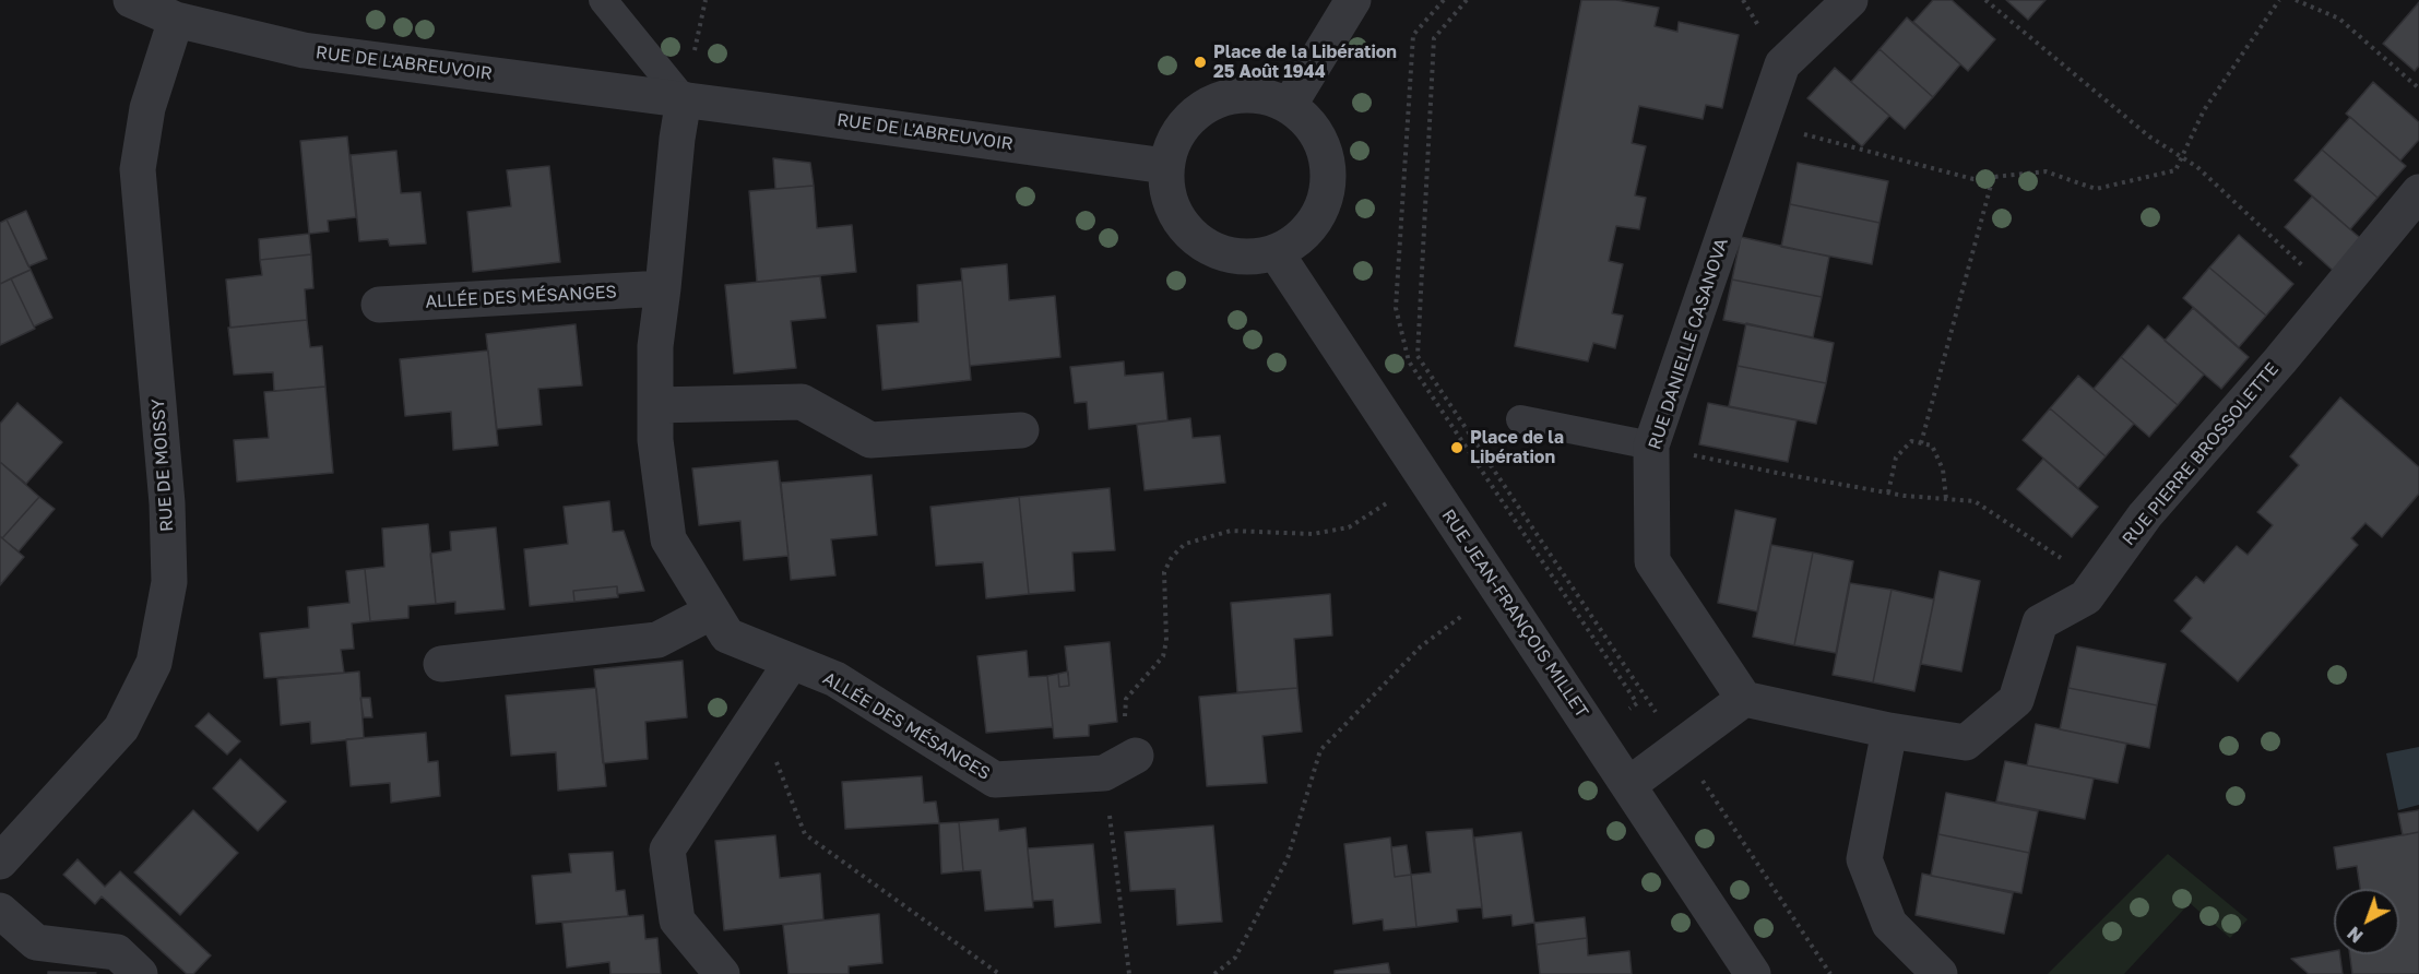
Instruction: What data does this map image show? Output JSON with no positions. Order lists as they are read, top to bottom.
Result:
{
  "streets": {
    "street": [
      "RUE DE L'ABREUVOIR",
      "ALLÉE DES MÉSANGES",
      "RUE DANIELLE CASANOVA",
      "RUE PIERRE BROSSOLETTE",
      "RUE DE MOISSY",
      "RUE JEAN-FRANÇOIS MILLET"
    ]
  },
  "crossings": [
    ["RUE DE L'ABREUVOIR", "ALLÉE DES MÉSANGES"],
    ["RUE DE L'ABREUVOIR", "RUE DE MOISSY"],
    ["RUE DE L'ABREUVOIR", "RUE JEAN-FRANÇOIS MILLET"],
    ["RUE DANIELLE CASANOVA", "RUE PIERRE BROSSOLETTE"]
  ],
  "places": ["Place de la Libération 25 Août 1944", "Place de la Libération"],
  "north": "bottom left"
}
